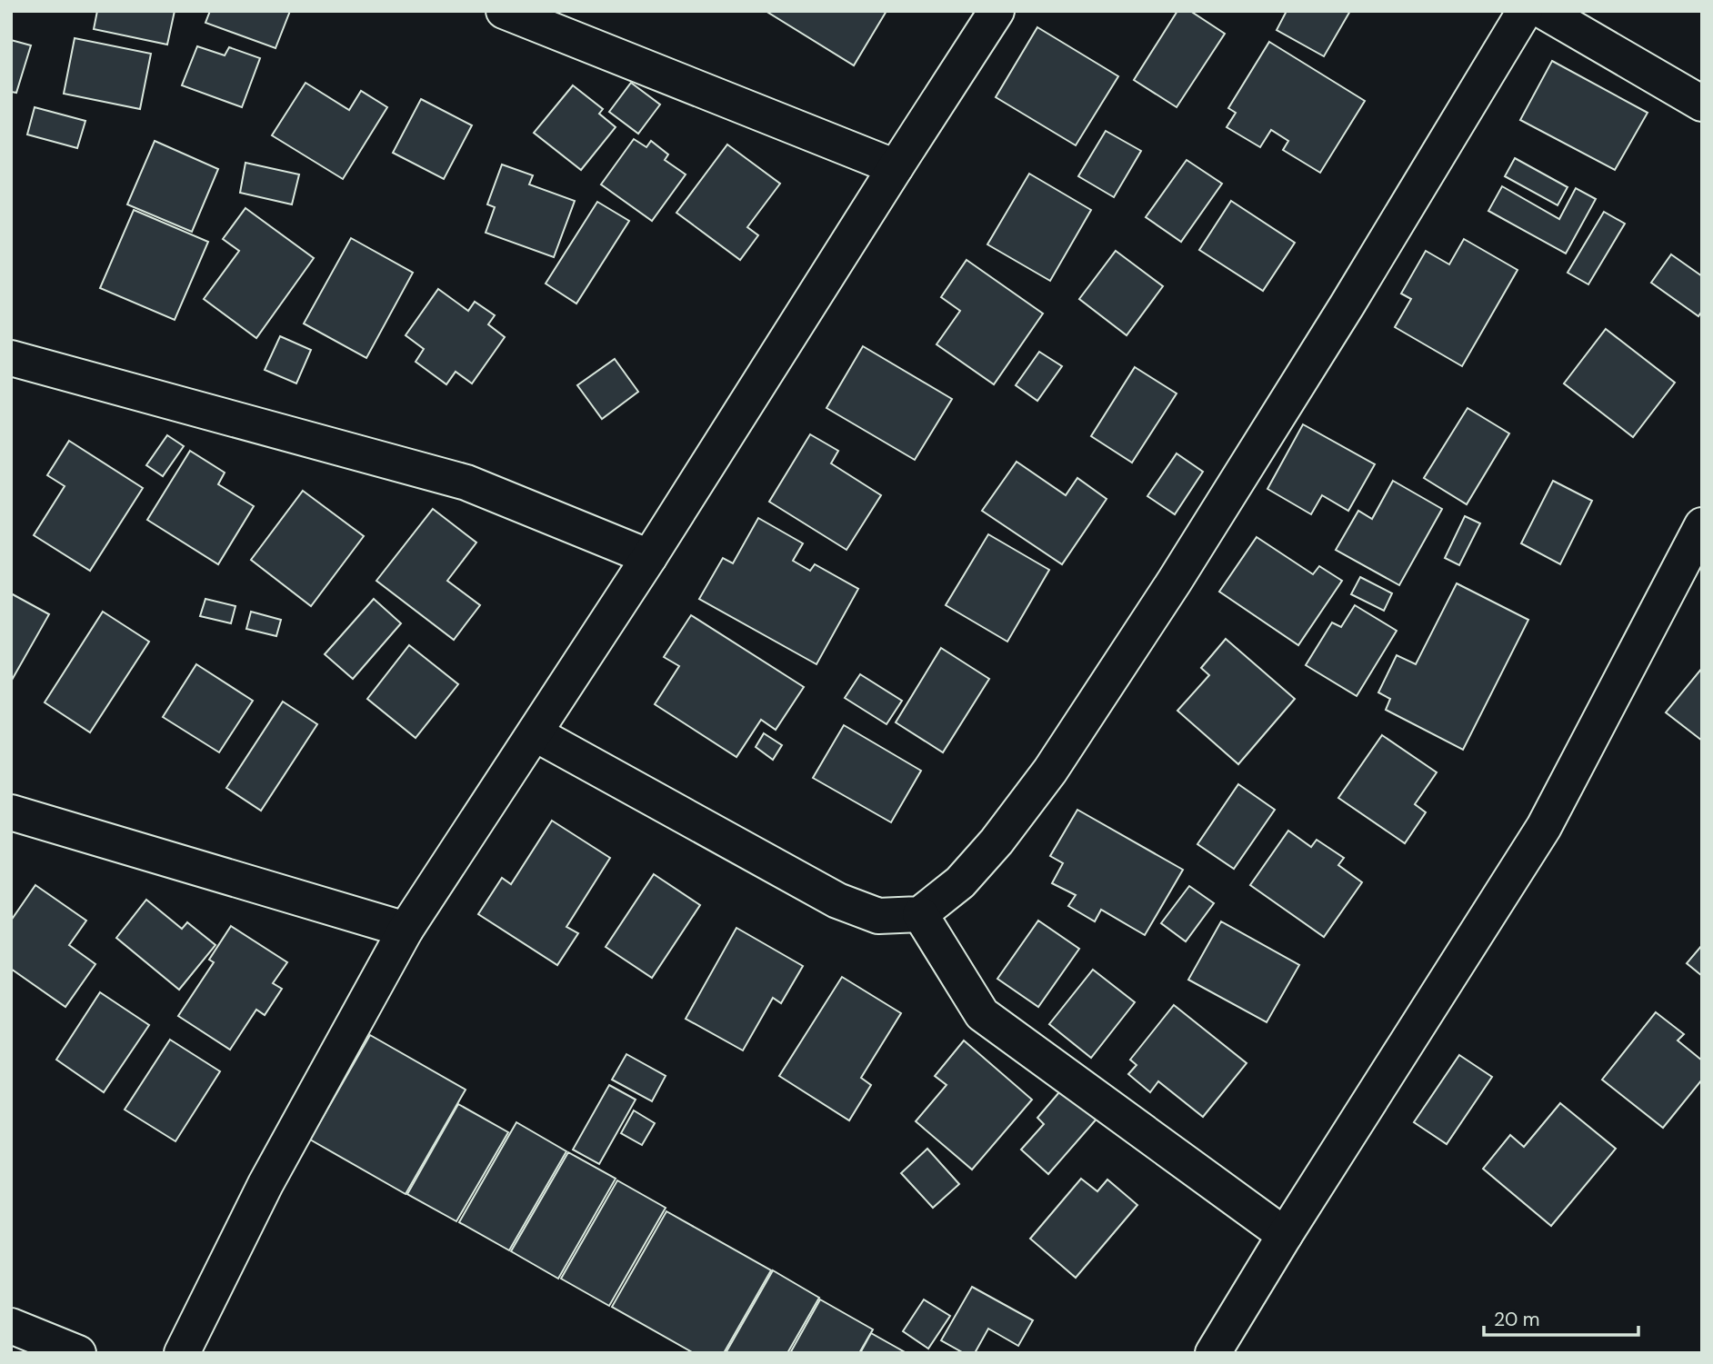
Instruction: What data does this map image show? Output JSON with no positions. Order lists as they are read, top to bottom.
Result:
{
  "scale_bar": "20 m"
}
